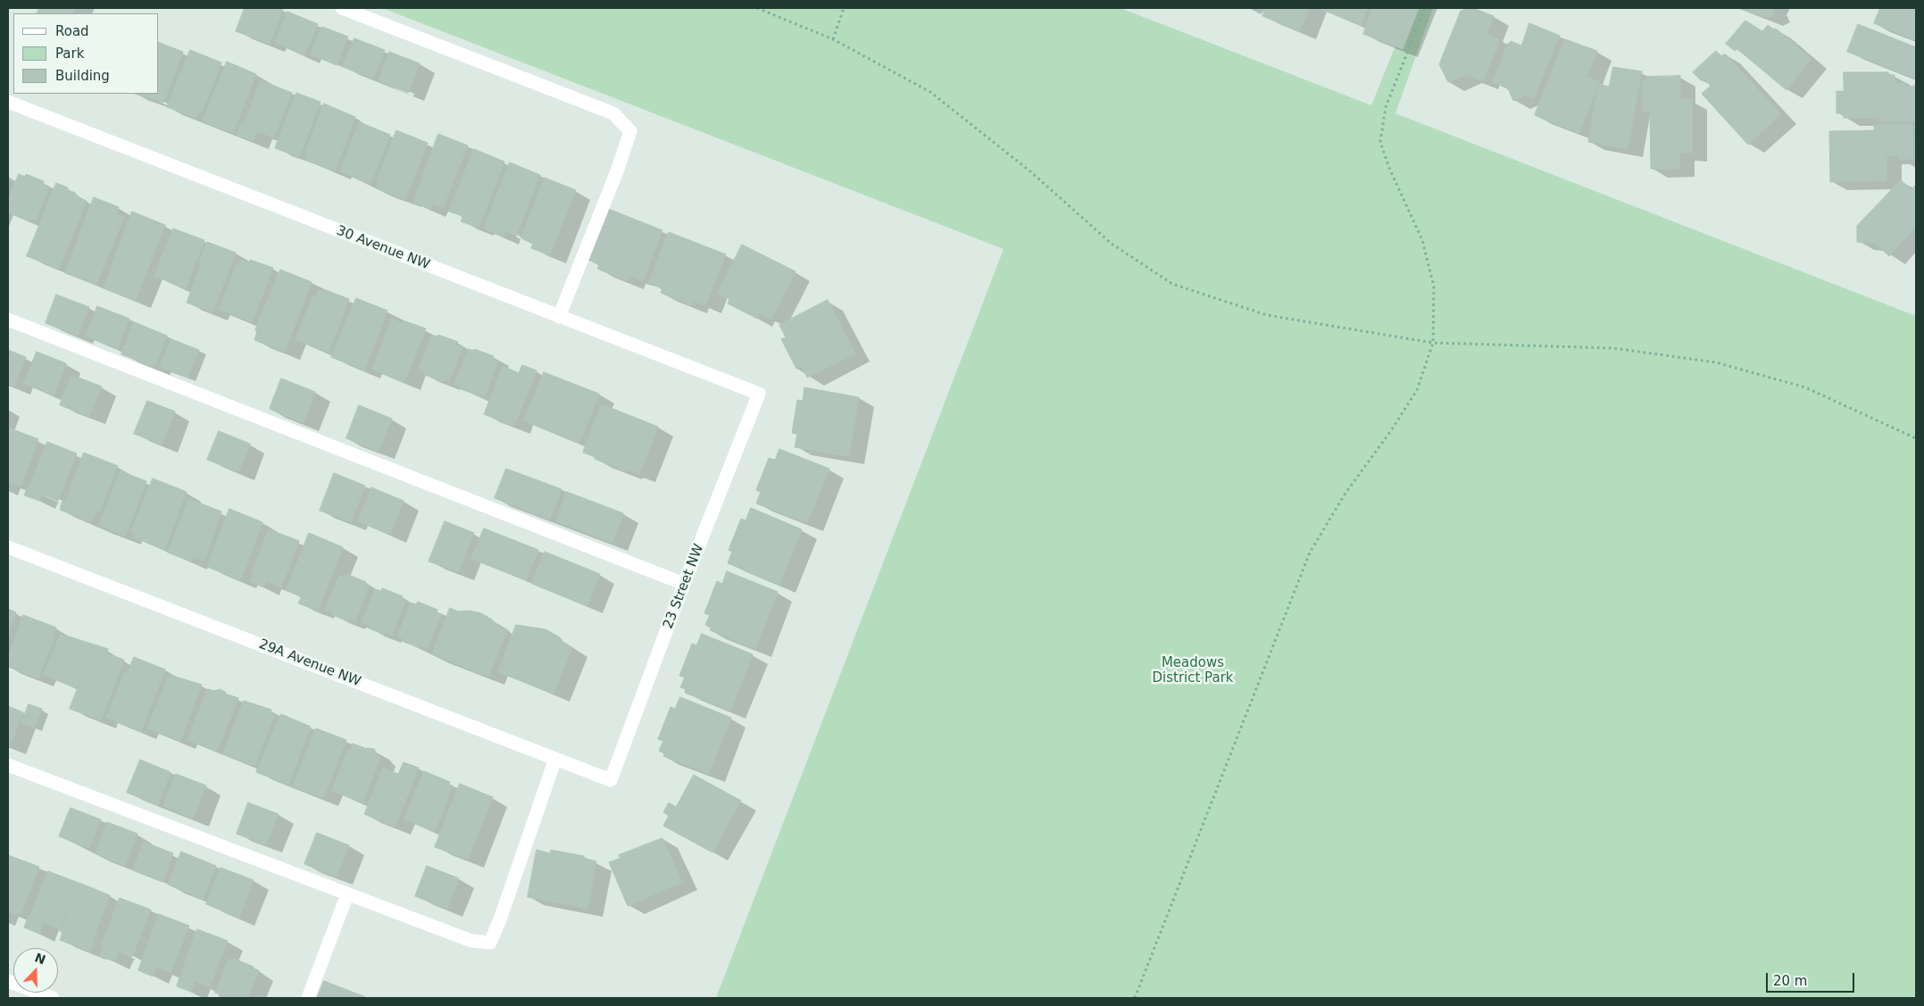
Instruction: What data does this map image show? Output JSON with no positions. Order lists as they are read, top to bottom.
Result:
{
  "streets": {
    "street": ["30 Avenue NW", "23 Street NW", "29A Avenue NW"]
  },
  "crossings": [
    ["30 Avenue NW", "23 Street NW"],
    ["23 Street NW", "29A Avenue NW"]
  ],
  "parks": ["Meadows District Park"],
  "legend": ["Road", "Park", "Building"],
  "scale_bar": "20 m",
  "north": "top"
}
